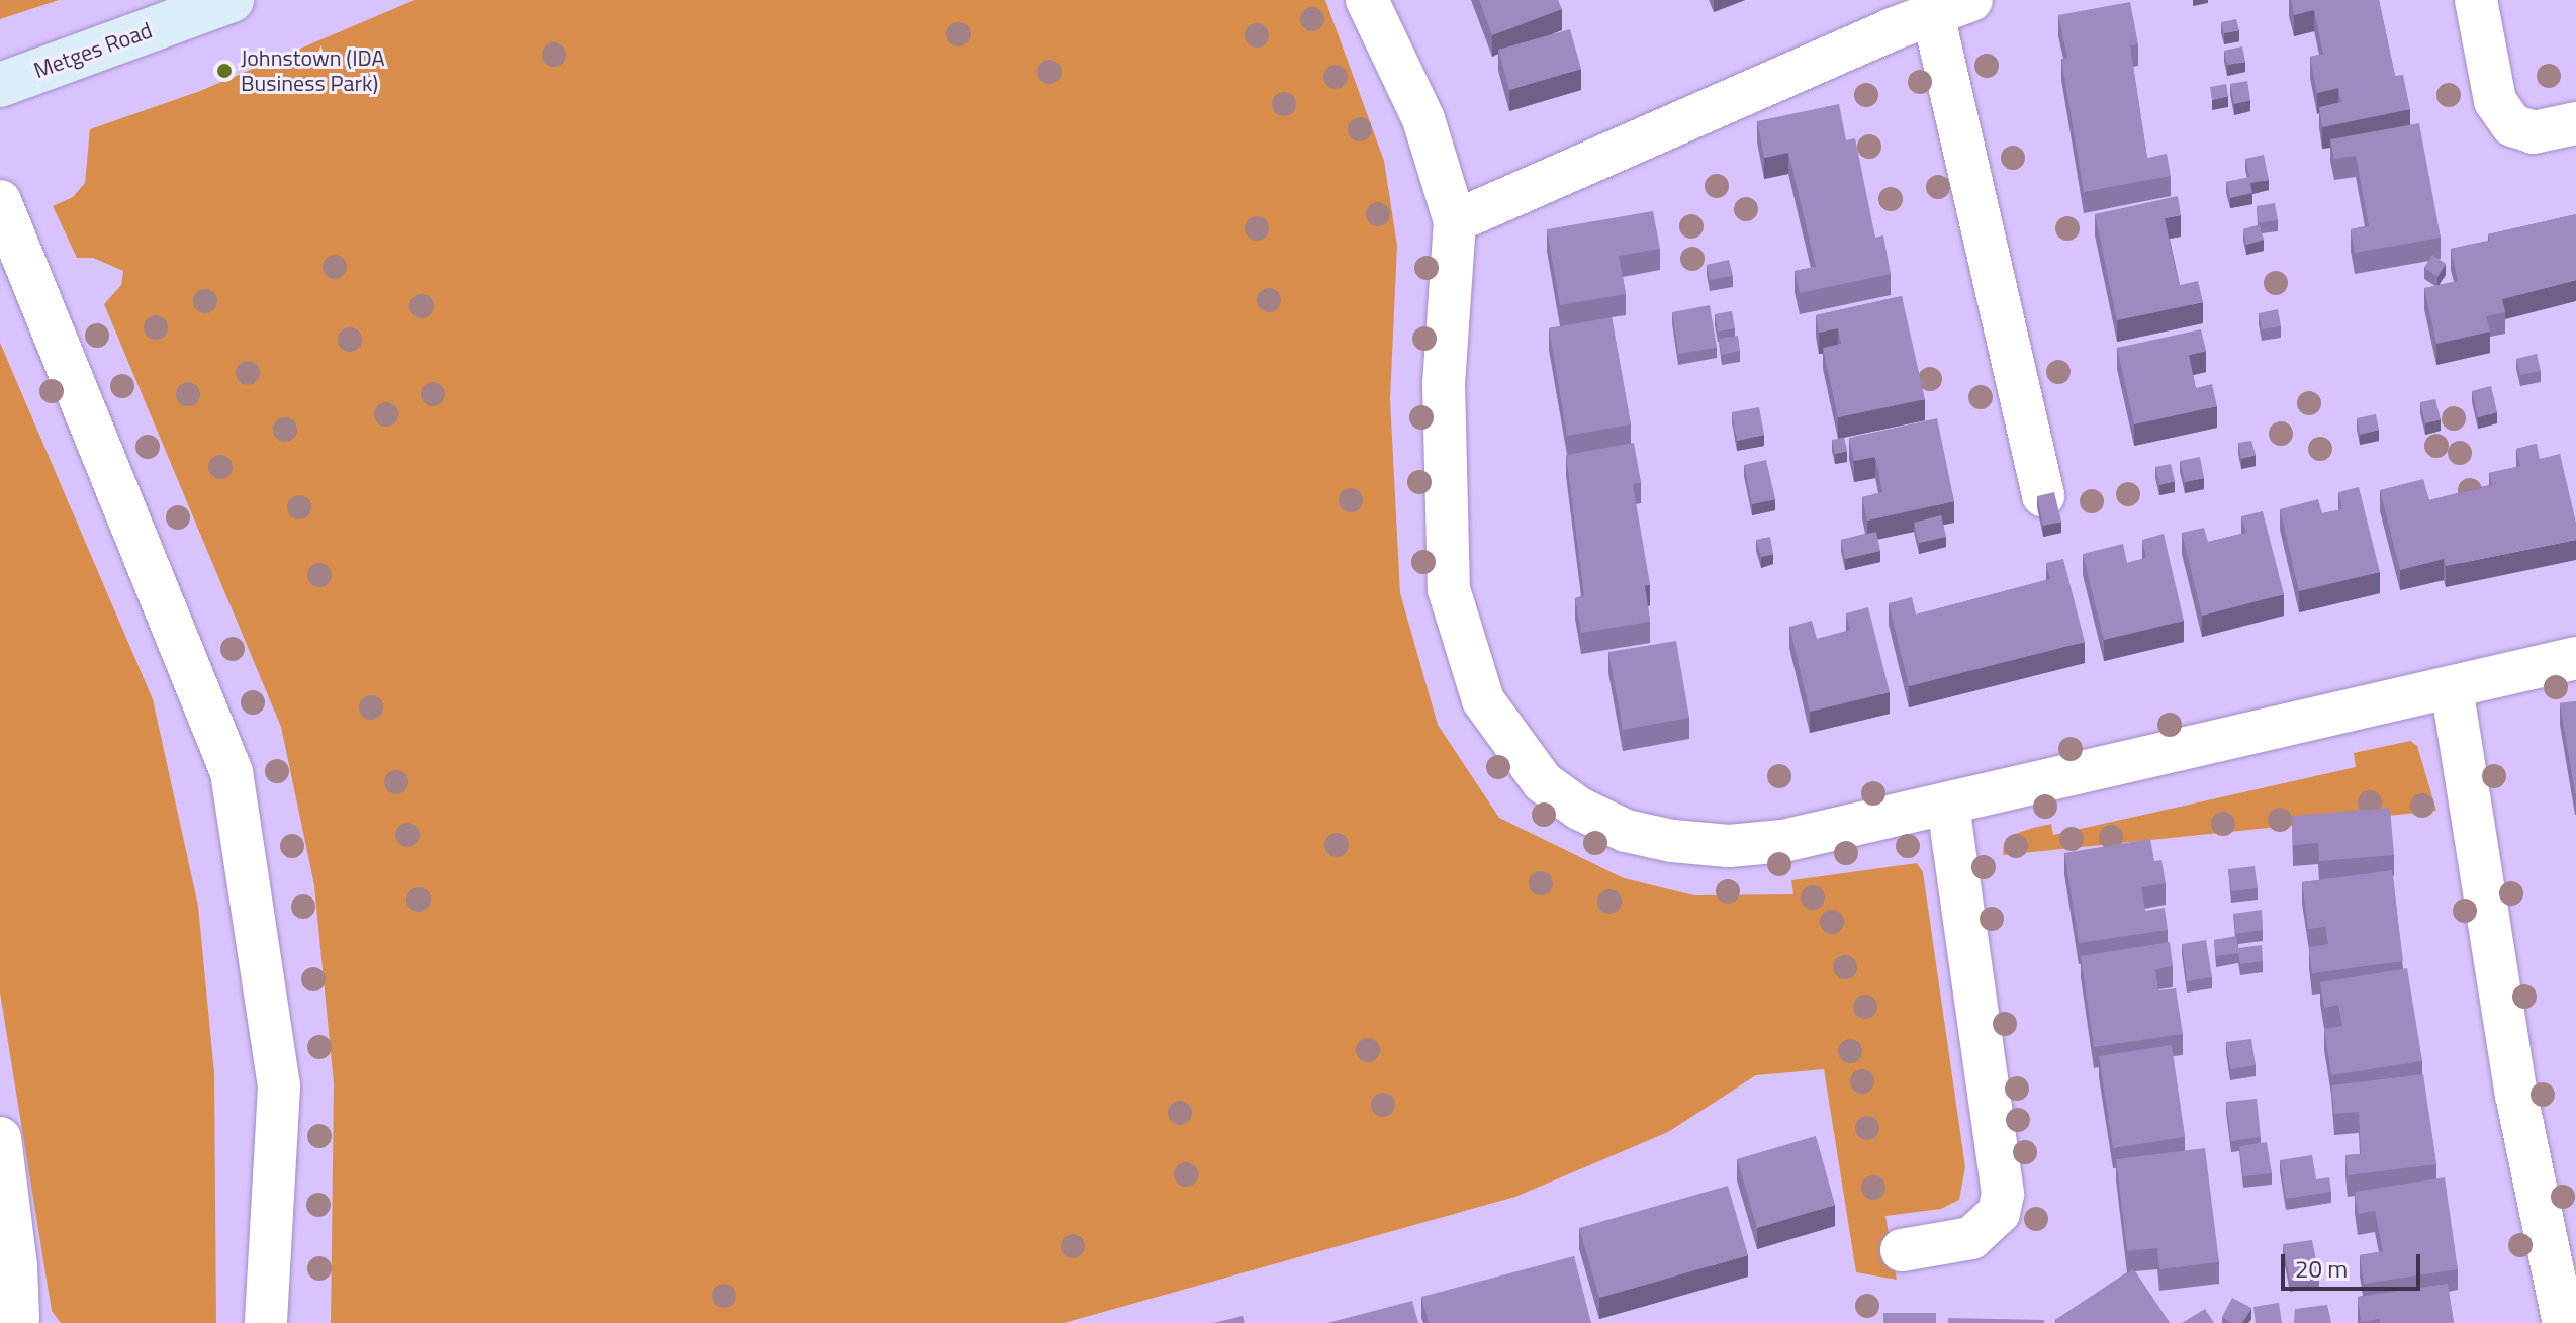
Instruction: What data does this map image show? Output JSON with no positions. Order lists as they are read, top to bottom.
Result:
{
  "streets": {
    "street": ["Metges Road"]
  },
  "places": ["Johnstown (IDA Business Park)"],
  "scale_bar": "20 m"
}
